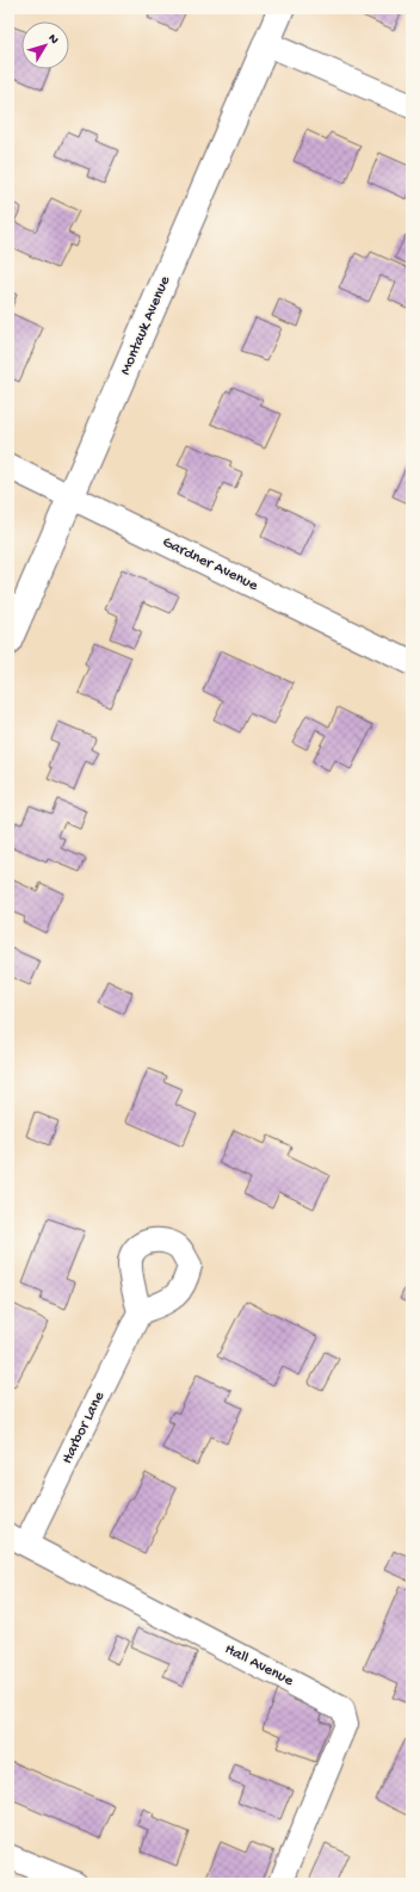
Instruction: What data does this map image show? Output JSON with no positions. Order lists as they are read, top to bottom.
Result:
{
  "streets": {
    "street": [
      "Montauk Avenue",
      "Gardner Avenue",
      "Harbor Lane",
      "Hall Avenue"
    ]
  },
  "crossings": [
    ["Montauk Avenue", "Gardner Avenue"],
    ["Harbor Lane", "Hall Avenue"]
  ],
  "north": "top right"
}
